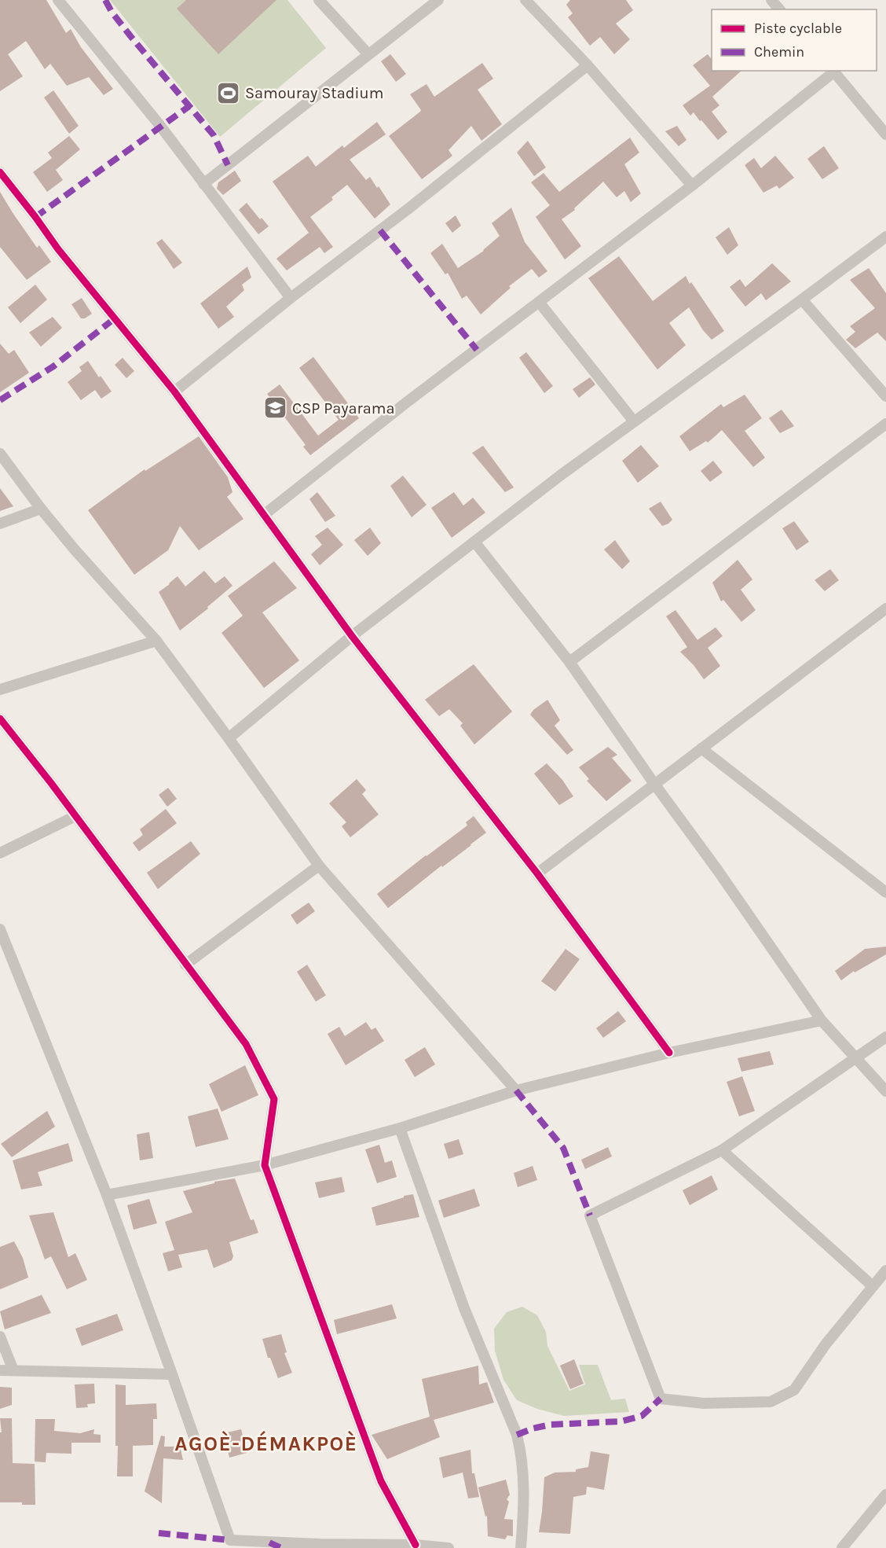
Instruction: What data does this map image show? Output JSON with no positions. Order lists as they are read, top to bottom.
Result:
{
  "districts": ["AGOÈ-DÉMAKPOÈ"],
  "places": {
    "sports": ["Samouray Stadium"],
    "school or university": ["CSP Payarama"]
  },
  "legend": ["Piste cyclable", "Chemin"]
}
